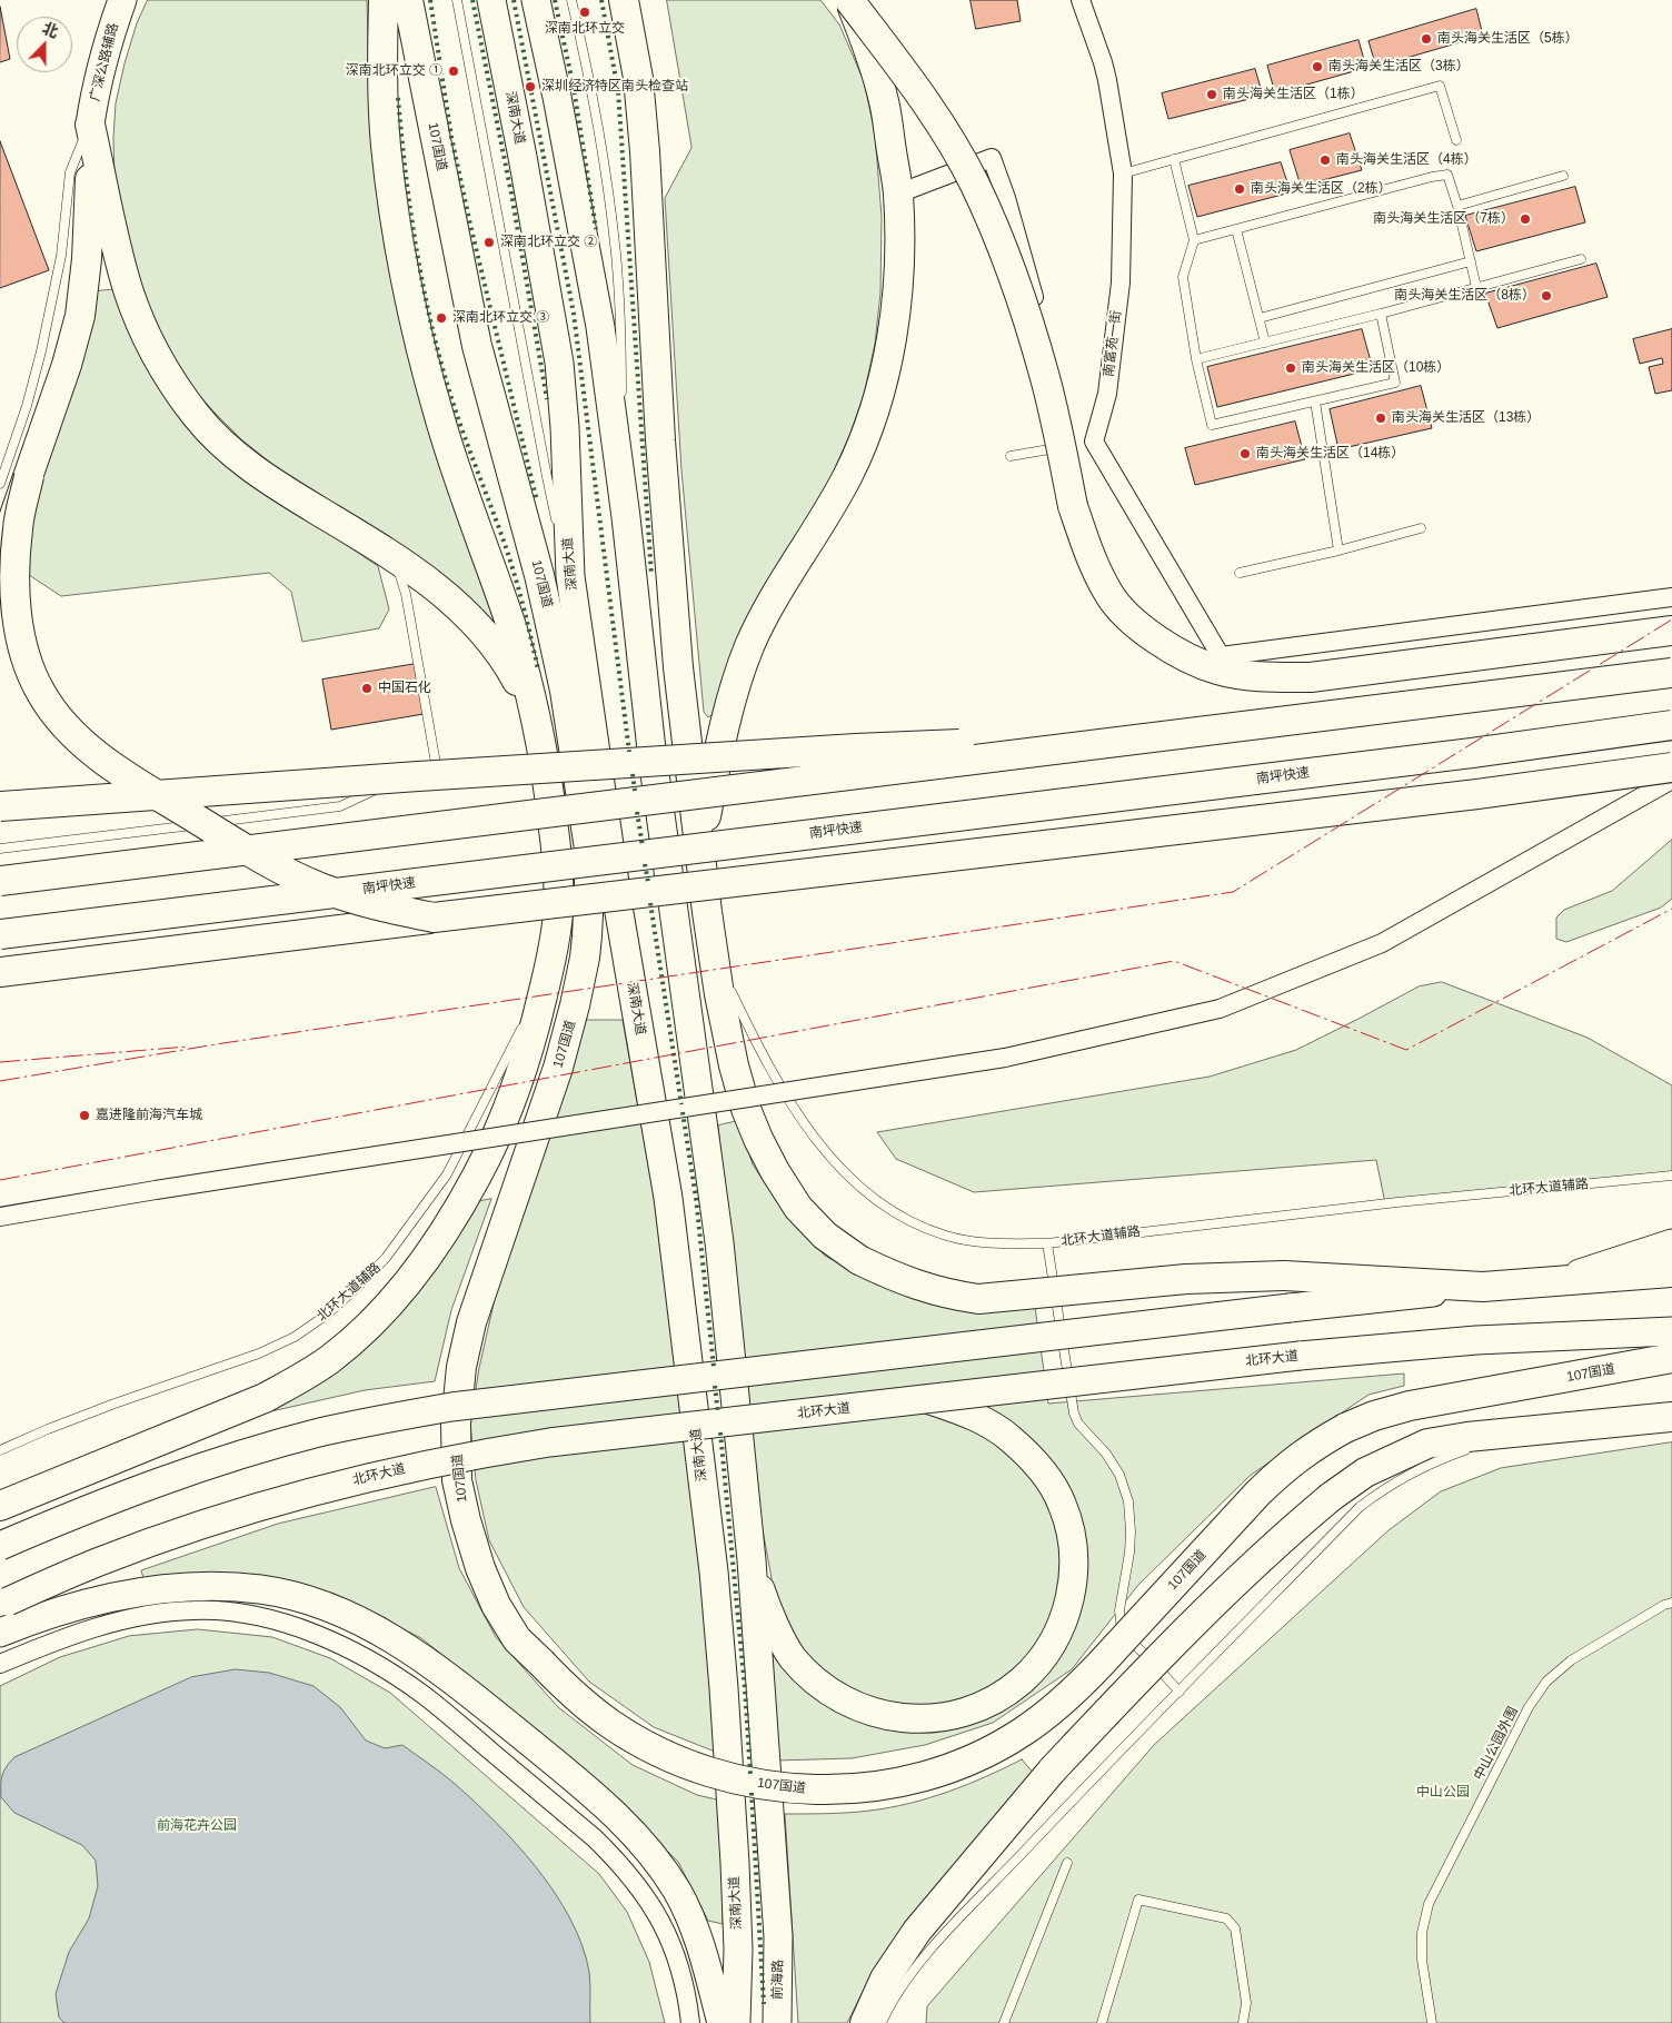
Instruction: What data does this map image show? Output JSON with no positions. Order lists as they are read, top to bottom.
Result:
{
  "streets": {
    "highway": ["107国道", "南坪快速"],
    "main road": [
      "广深公路辅路",
      "深南大道",
      "北环大道",
      "前海路"
    ],
    "street": ["南富苑一街"],
    "lane": ["北环大道辅路", "中山公园外围"]
  },
  "parks": ["中山公园", "前海花卉公园"],
  "places": [
    "深南北环立交",
    "南头海关生活区（5栋）",
    "南头海关生活区（3栋）",
    "深南北环立交 ①",
    "深圳经济特区南头检查站",
    "南头海关生活区（1栋）",
    "南头海关生活区（4栋）",
    "南头海关生活区（2栋）",
    "南头海关生活区（7栋）",
    "深南北环立交 ②",
    "南头海关生活区（8栋）",
    "深南北环立交 ③",
    "南头海关生活区（10栋）",
    "南头海关生活区（13栋）",
    "南头海关生活区（14栋）",
    "中国石化",
    "嘉进隆前海汽车城"
  ],
  "north": "top"
}
